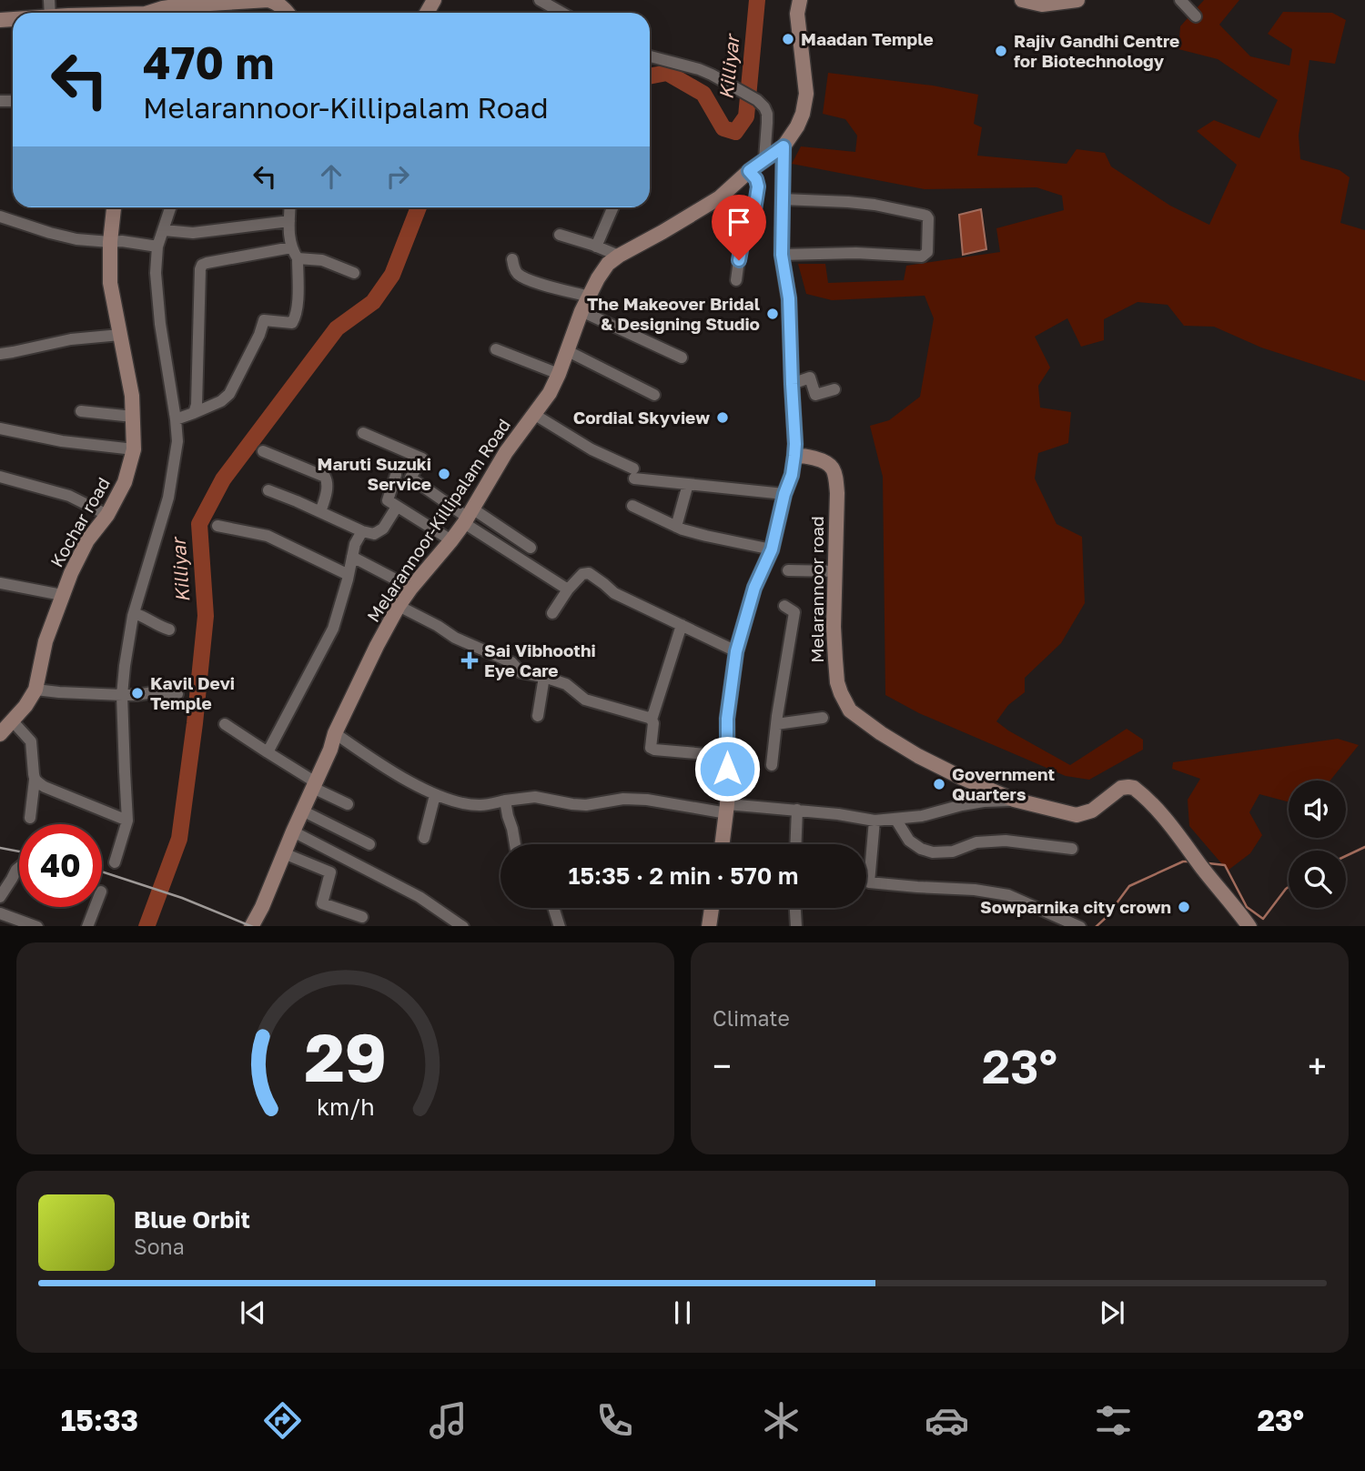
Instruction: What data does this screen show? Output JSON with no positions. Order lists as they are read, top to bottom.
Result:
{
  "streets": {
    "street": ["Melarannoor-Killipalam Road", "Kochar road", "Melarannoor road"]
  },
  "water": ["Killiyar"],
  "places": {
    "other": [
      "Maadan Temple",
      "Rajiv Gandhi Centre for Biotechnology",
      "The Makeover Bridal & Designing Studio",
      "Cordial Skyview",
      "Maruti Suzuki Service",
      "Kavil Devi Temple",
      "Government Quarters",
      "Sowparnika city crown"
    ],
    "health": ["Sai Vibhoothi Eye Care"]
  },
  "page": {
    "turn": ["470 m", "Melarannoor-Killipalam Road"],
    "limit": "40",
    "trip": "15:35 · 2 min · 570 m",
    "tile": "Climate",
    "heat": ["−", "23°", "+"],
    "song": ["Blue Orbit", "Sona"],
    "tabs": ["15:33", "23°"],
    "gauge": ["29", "km/h"]
  }
}
